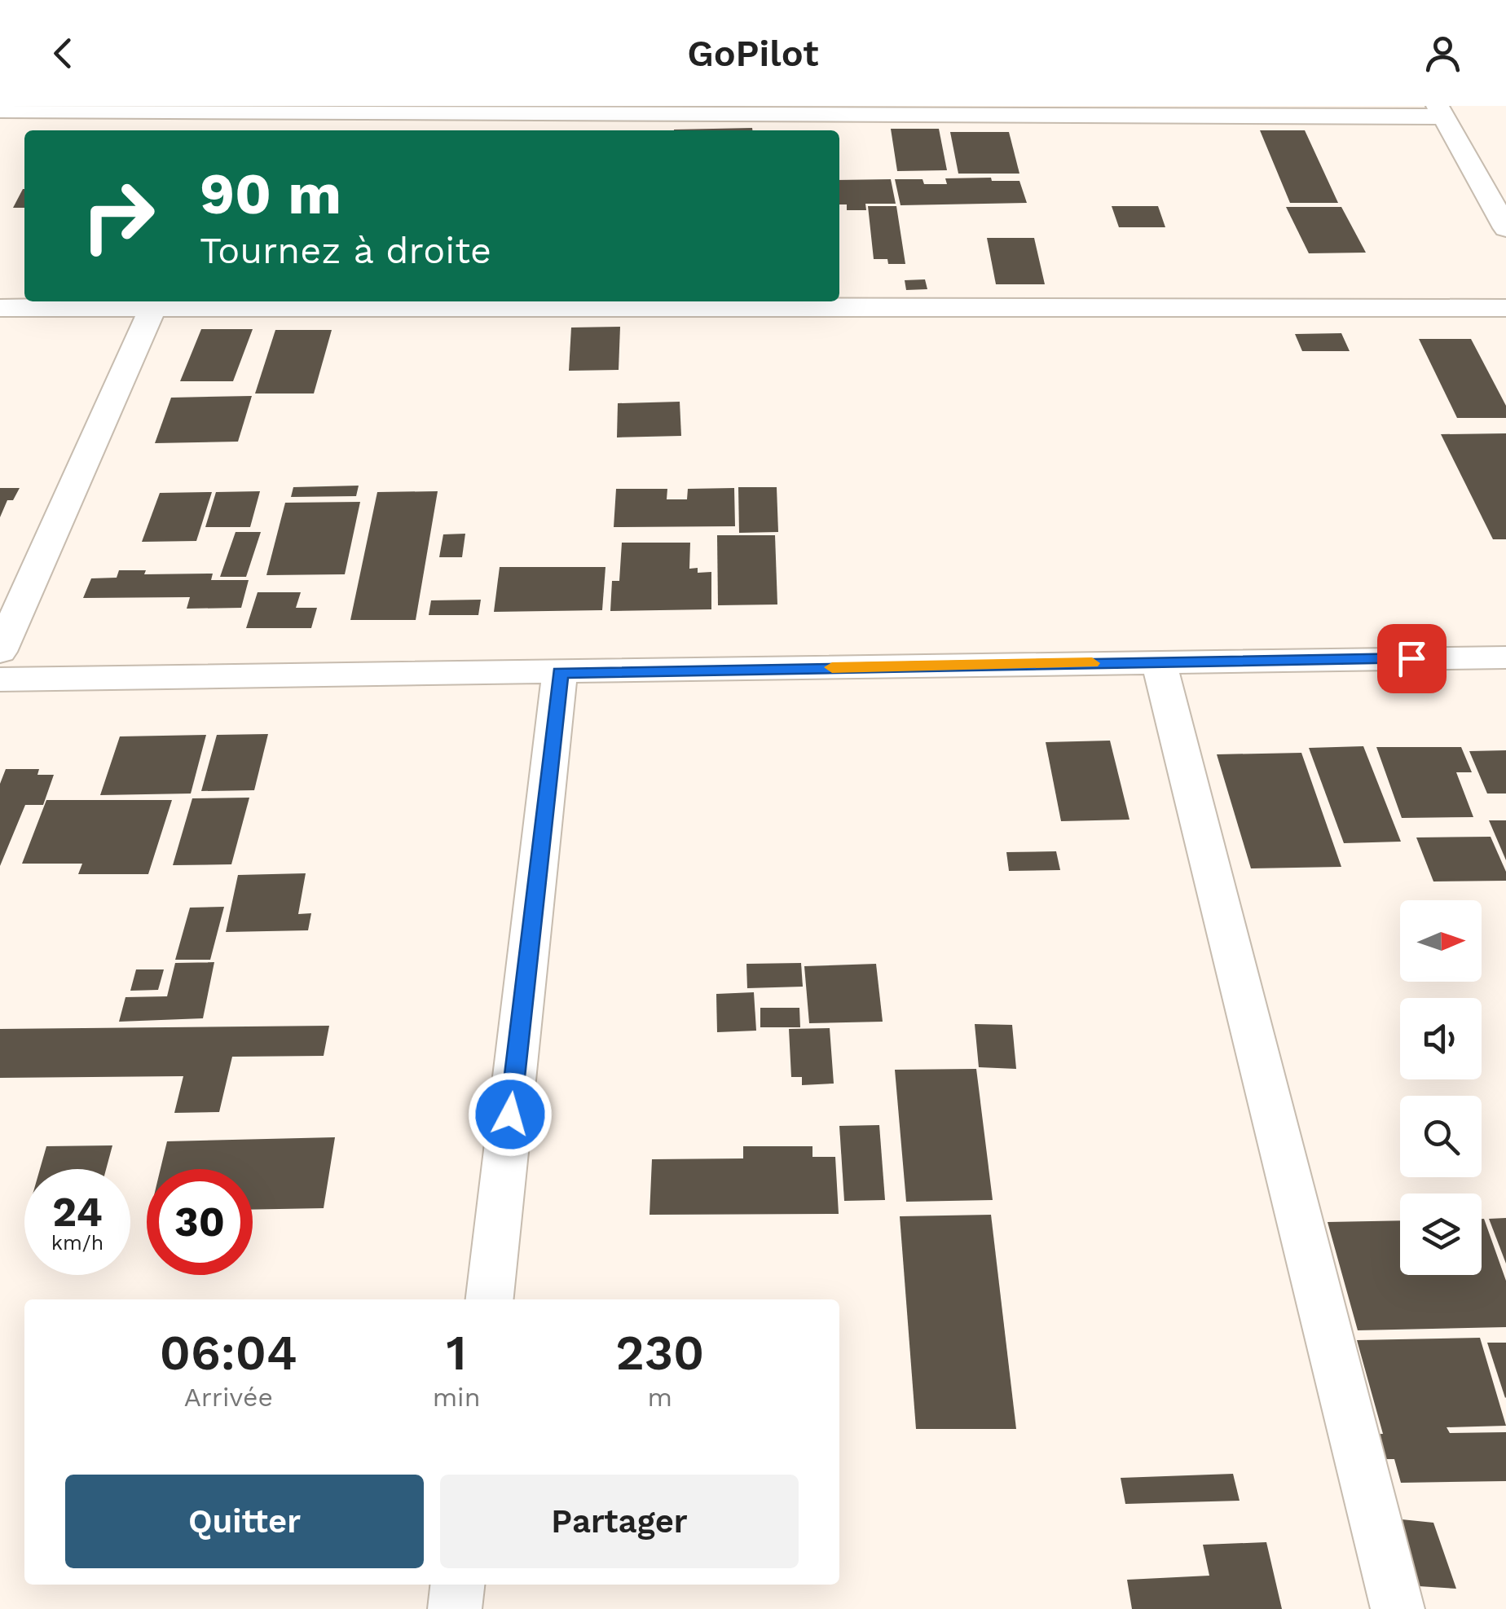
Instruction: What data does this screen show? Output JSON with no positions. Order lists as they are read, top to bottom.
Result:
{
  "north": "right",
  "page": {
    "header": "GoPilot",
    "turn": ["90 m", "Tournez à droite"],
    "speed": "24 km/h",
    "limit": "30",
    "eta": [
      "06:04",
      "Arrivée",
      "1",
      "min",
      "230",
      "m"
    ],
    "buttons": ["Quitter", "Partager"]
  }
}
